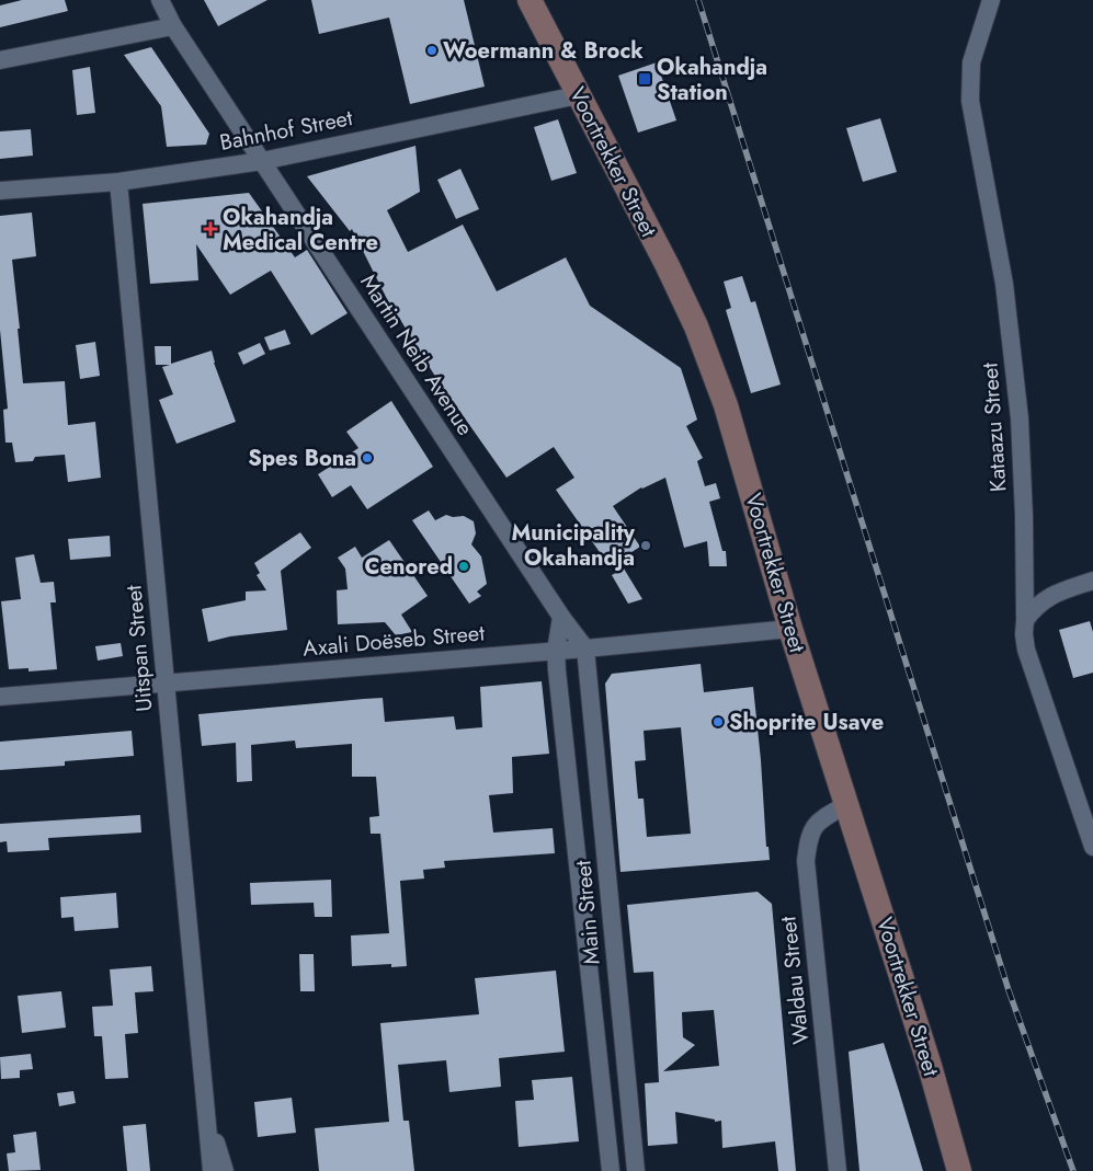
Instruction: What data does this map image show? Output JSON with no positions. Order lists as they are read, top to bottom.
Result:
{
  "streets": {
    "main road": ["Voortrekker Street"],
    "street": [
      "Bahnhof Street",
      "Martin Neib Avenue",
      "Kataazu Street",
      "Axali Doëseb Street",
      "Uitspan Street",
      "Main Street",
      "Waldau Street"
    ]
  },
  "crossings": [
    ["Bahnhof Street", "Voortrekker Street"],
    ["Bahnhof Street", "Martin Neib Avenue"],
    ["Bahnhof Street", "Uitspan Street"],
    ["Voortrekker Street", "Axali Doëseb Street"],
    ["Voortrekker Street", "Waldau Street"],
    ["Martin Neib Avenue", "Axali Doëseb Street"],
    ["Martin Neib Avenue", "Main Street"],
    ["Axali Doëseb Street", "Uitspan Street"],
    ["Axali Doëseb Street", "Main Street"]
  ],
  "places": {
    "other": [
      "Woermann & Brock",
      "Spes Bona",
      "Municipality Okahandja",
      "Cenored",
      "Shoprite Usave"
    ],
    "transit": ["Okahandja Station"],
    "health": ["Okahandja Medical Centre"]
  }
}
